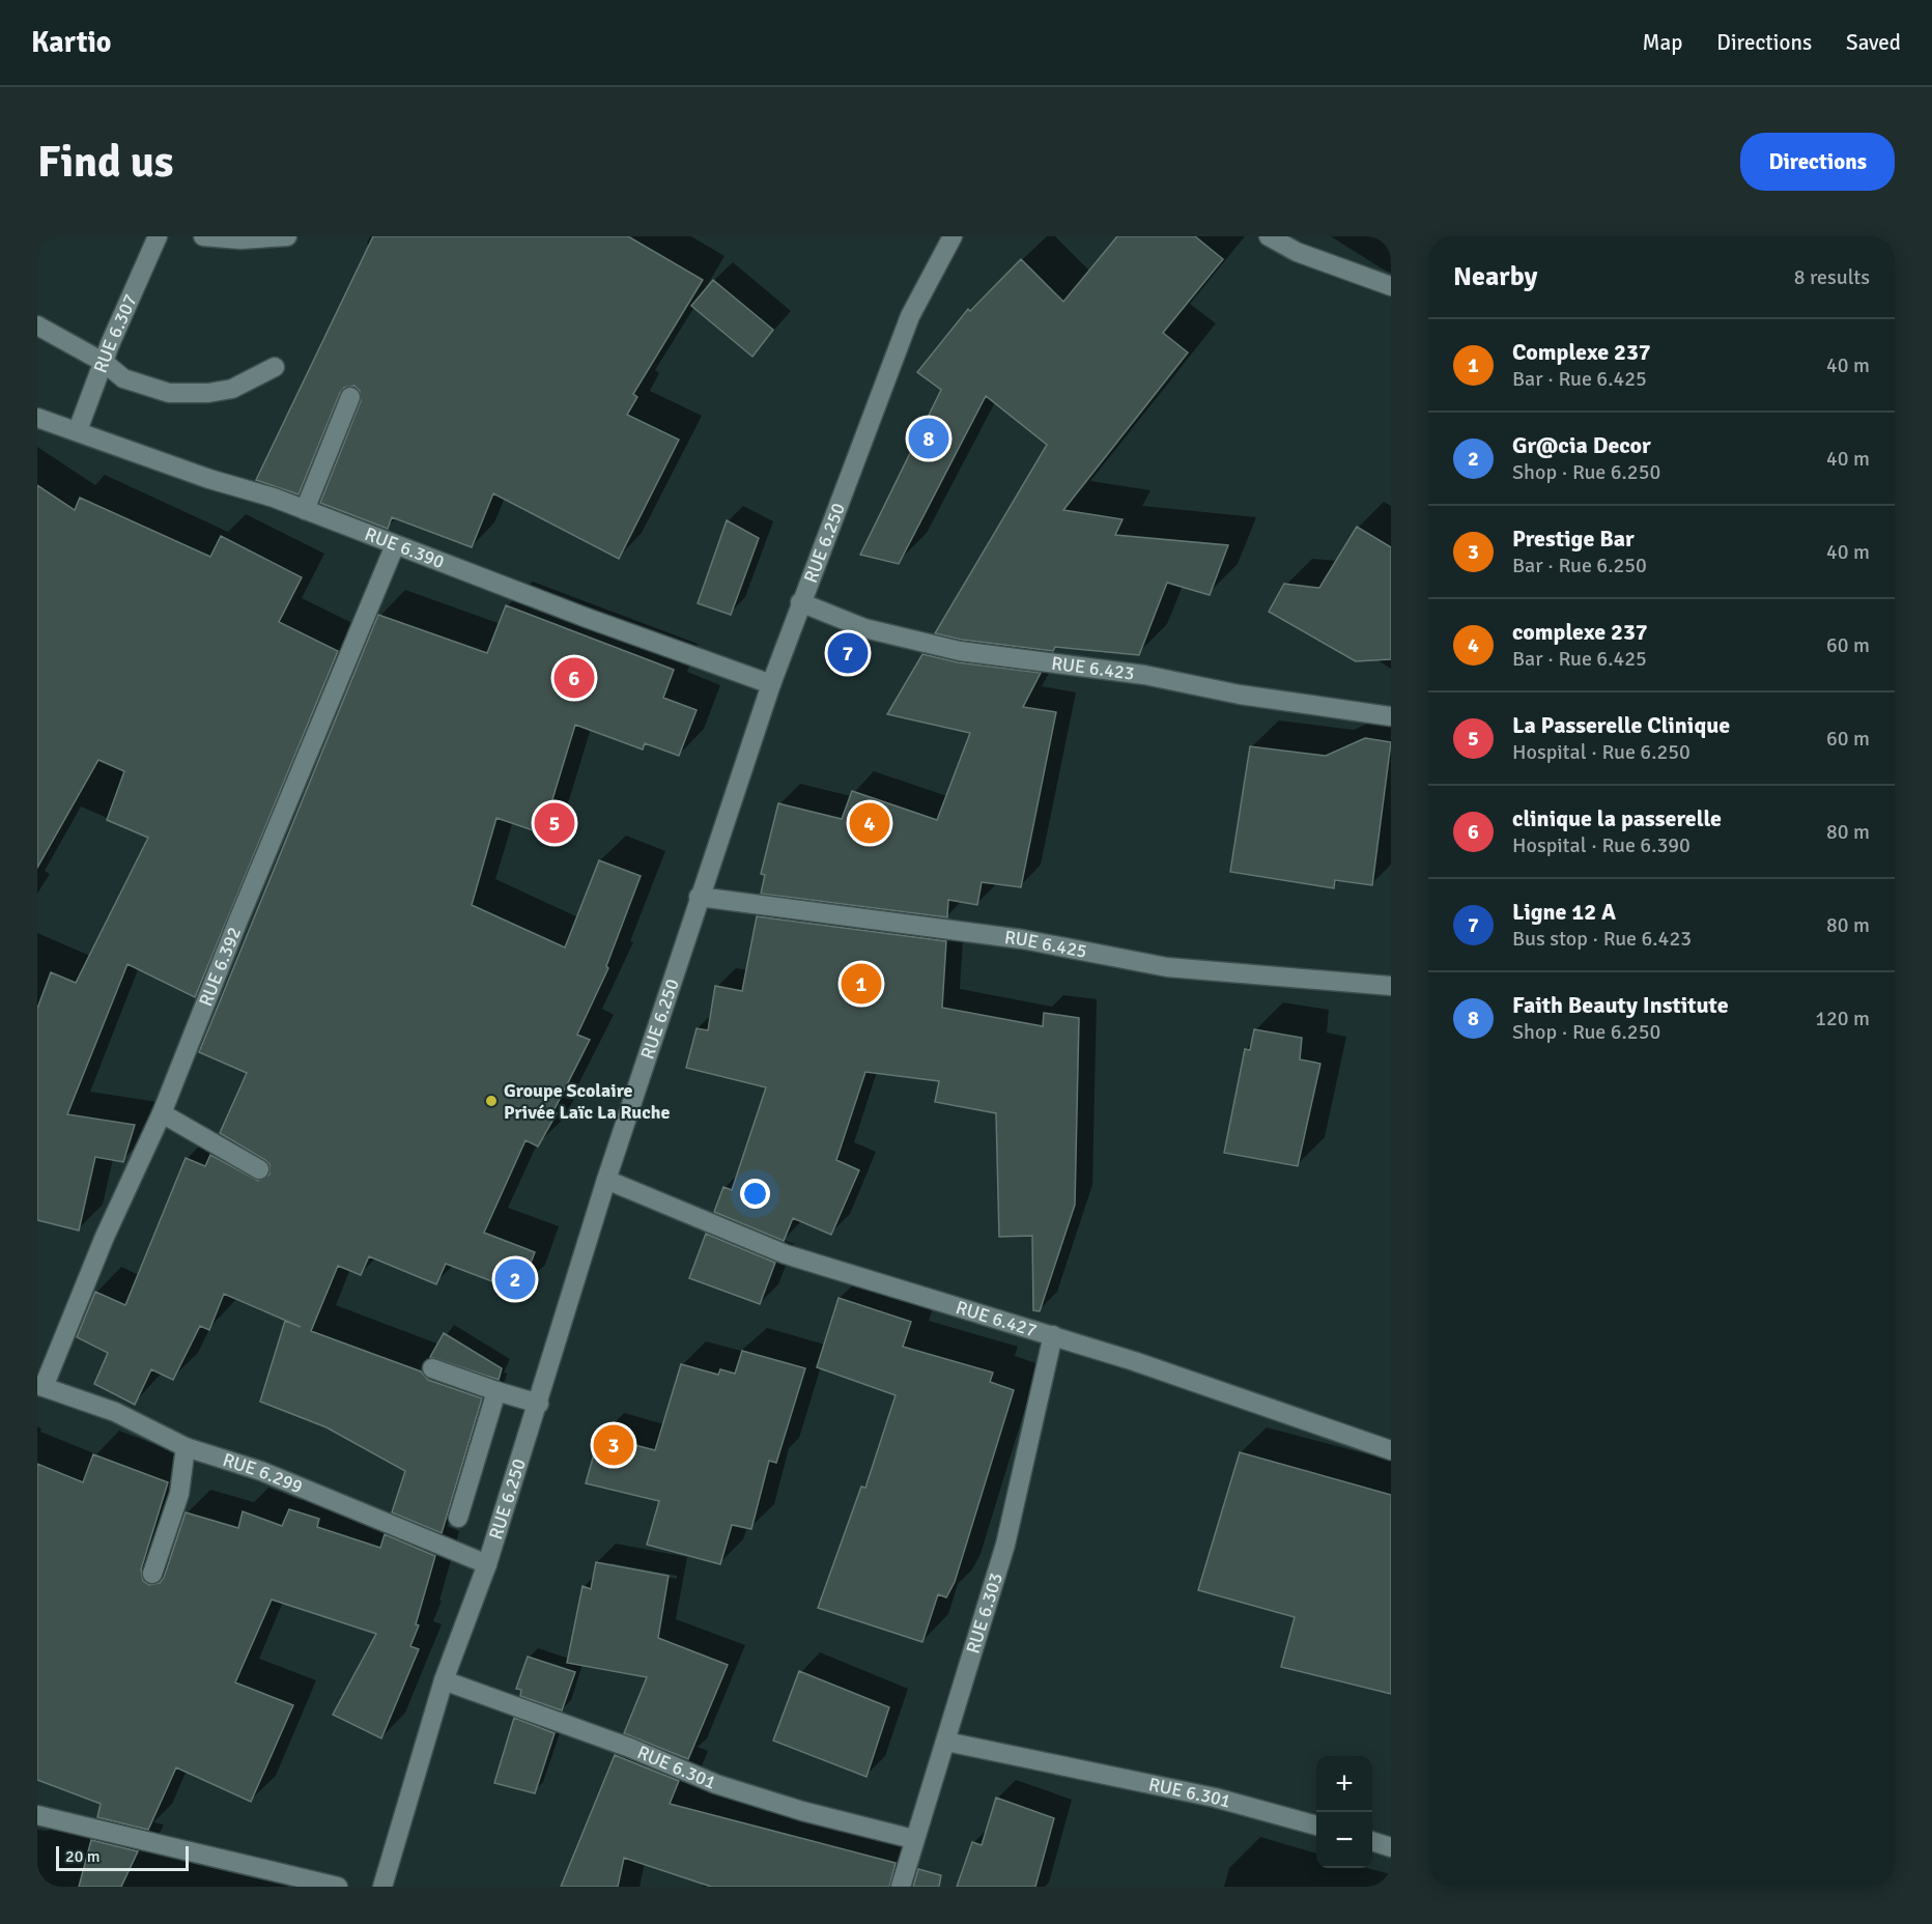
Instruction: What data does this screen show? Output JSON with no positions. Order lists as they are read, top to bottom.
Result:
{
  "streets": {
    "street": [
      "RUE 6.307",
      "RUE 6.250",
      "RUE 6.390",
      "RUE 6.423",
      "RUE 6.425",
      "RUE 6.392",
      "RUE 6.427",
      "RUE 6.299",
      "RUE 6.303",
      "RUE 6.301"
    ]
  },
  "crossings": [
    ["RUE 6.307", "RUE 6.390"],
    ["RUE 6.250", "RUE 6.390"],
    ["RUE 6.250", "RUE 6.423"],
    ["RUE 6.250", "RUE 6.425"],
    ["RUE 6.250", "RUE 6.427"],
    ["RUE 6.250", "RUE 6.299"],
    ["RUE 6.250", "RUE 6.301"],
    ["RUE 6.390", "RUE 6.392"],
    ["RUE 6.392", "RUE 6.299"],
    ["RUE 6.427", "RUE 6.303"],
    ["RUE 6.303", "RUE 6.301"]
  ],
  "places": ["Groupe Scolaire Privée Laïc La Ruche"],
  "scale_bar": "20 m",
  "page": {
    "header": "Kartio",
    "nav": ["Map", "Directions", "Saved"],
    "buttons": "Directions",
    "title": "Find us",
    "heading": ["Nearby", "8 results"],
    "list": [
      {
        "mark": "1",
        "name": "Complexe 237",
        "note": "Bar · Rue 6.425",
        "value": "40 m"
      },
      {
        "mark": "2",
        "name": "Gr@cia Decor",
        "note": "Shop · Rue 6.250",
        "value": "40 m"
      },
      {
        "mark": "3",
        "name": "Prestige Bar",
        "note": "Bar · Rue 6.250",
        "value": "40 m"
      },
      {
        "mark": "4",
        "name": "complexe 237",
        "note": "Bar · Rue 6.425",
        "value": "60 m"
      },
      {
        "mark": "5",
        "name": "La Passerelle Clinique",
        "note": "Hospital · Rue 6.250",
        "value": "60 m"
      },
      {
        "mark": "6",
        "name": "clinique la passerelle",
        "note": "Hospital · Rue 6.390",
        "value": "80 m"
      },
      {
        "mark": "7",
        "name": "Ligne 12 A",
        "note": "Bus stop · Rue 6.423",
        "value": "80 m"
      },
      {
        "mark": "8",
        "name": "Faith Beauty Institute",
        "note": "Shop · Rue 6.250",
        "value": "120 m"
      }
    ],
    "pins": [
      "8",
      "7",
      "6",
      "4",
      "5",
      "1",
      "2",
      "3"
    ],
    "map_buttons": ["+", "−"],
    "scale": "20 m"
  }
}
